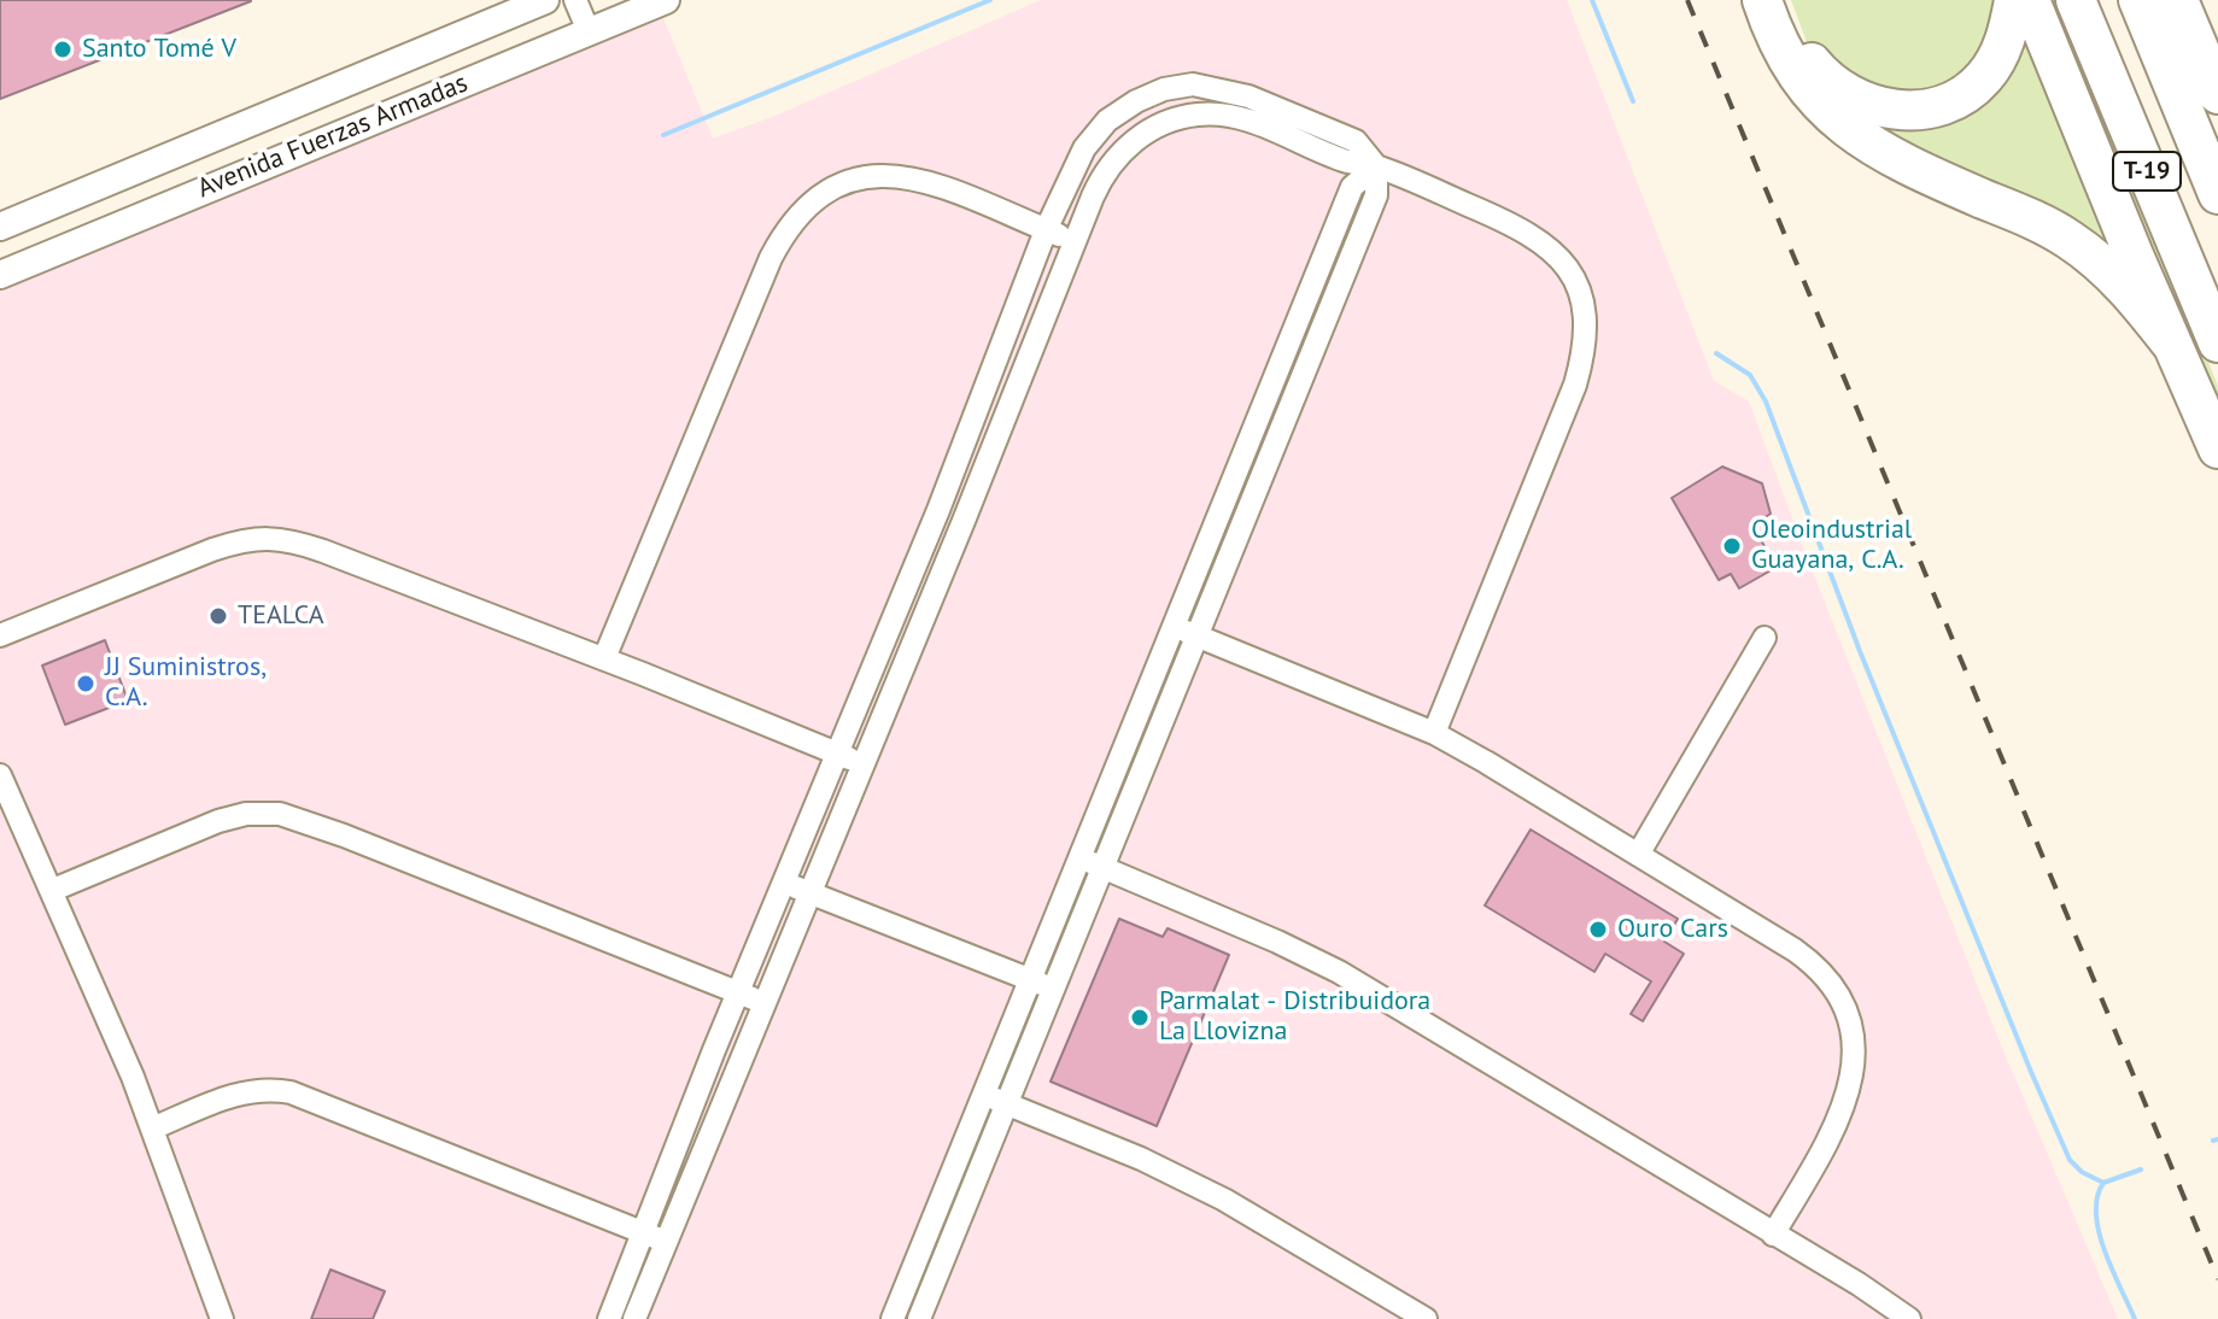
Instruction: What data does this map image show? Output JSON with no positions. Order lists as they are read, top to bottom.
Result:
{
  "streets": {
    "highway": ["T-19"],
    "street": ["Avenida Fuerzas Armadas"]
  },
  "places": [
    "Santo Tomé V",
    "Oleoindustrial Guayana, C.A.",
    "TEALCA",
    "JJ Suministros, C.A.",
    "Ouro Cars",
    "Parmalat - Distribuidora La Llovizna"
  ]
}
